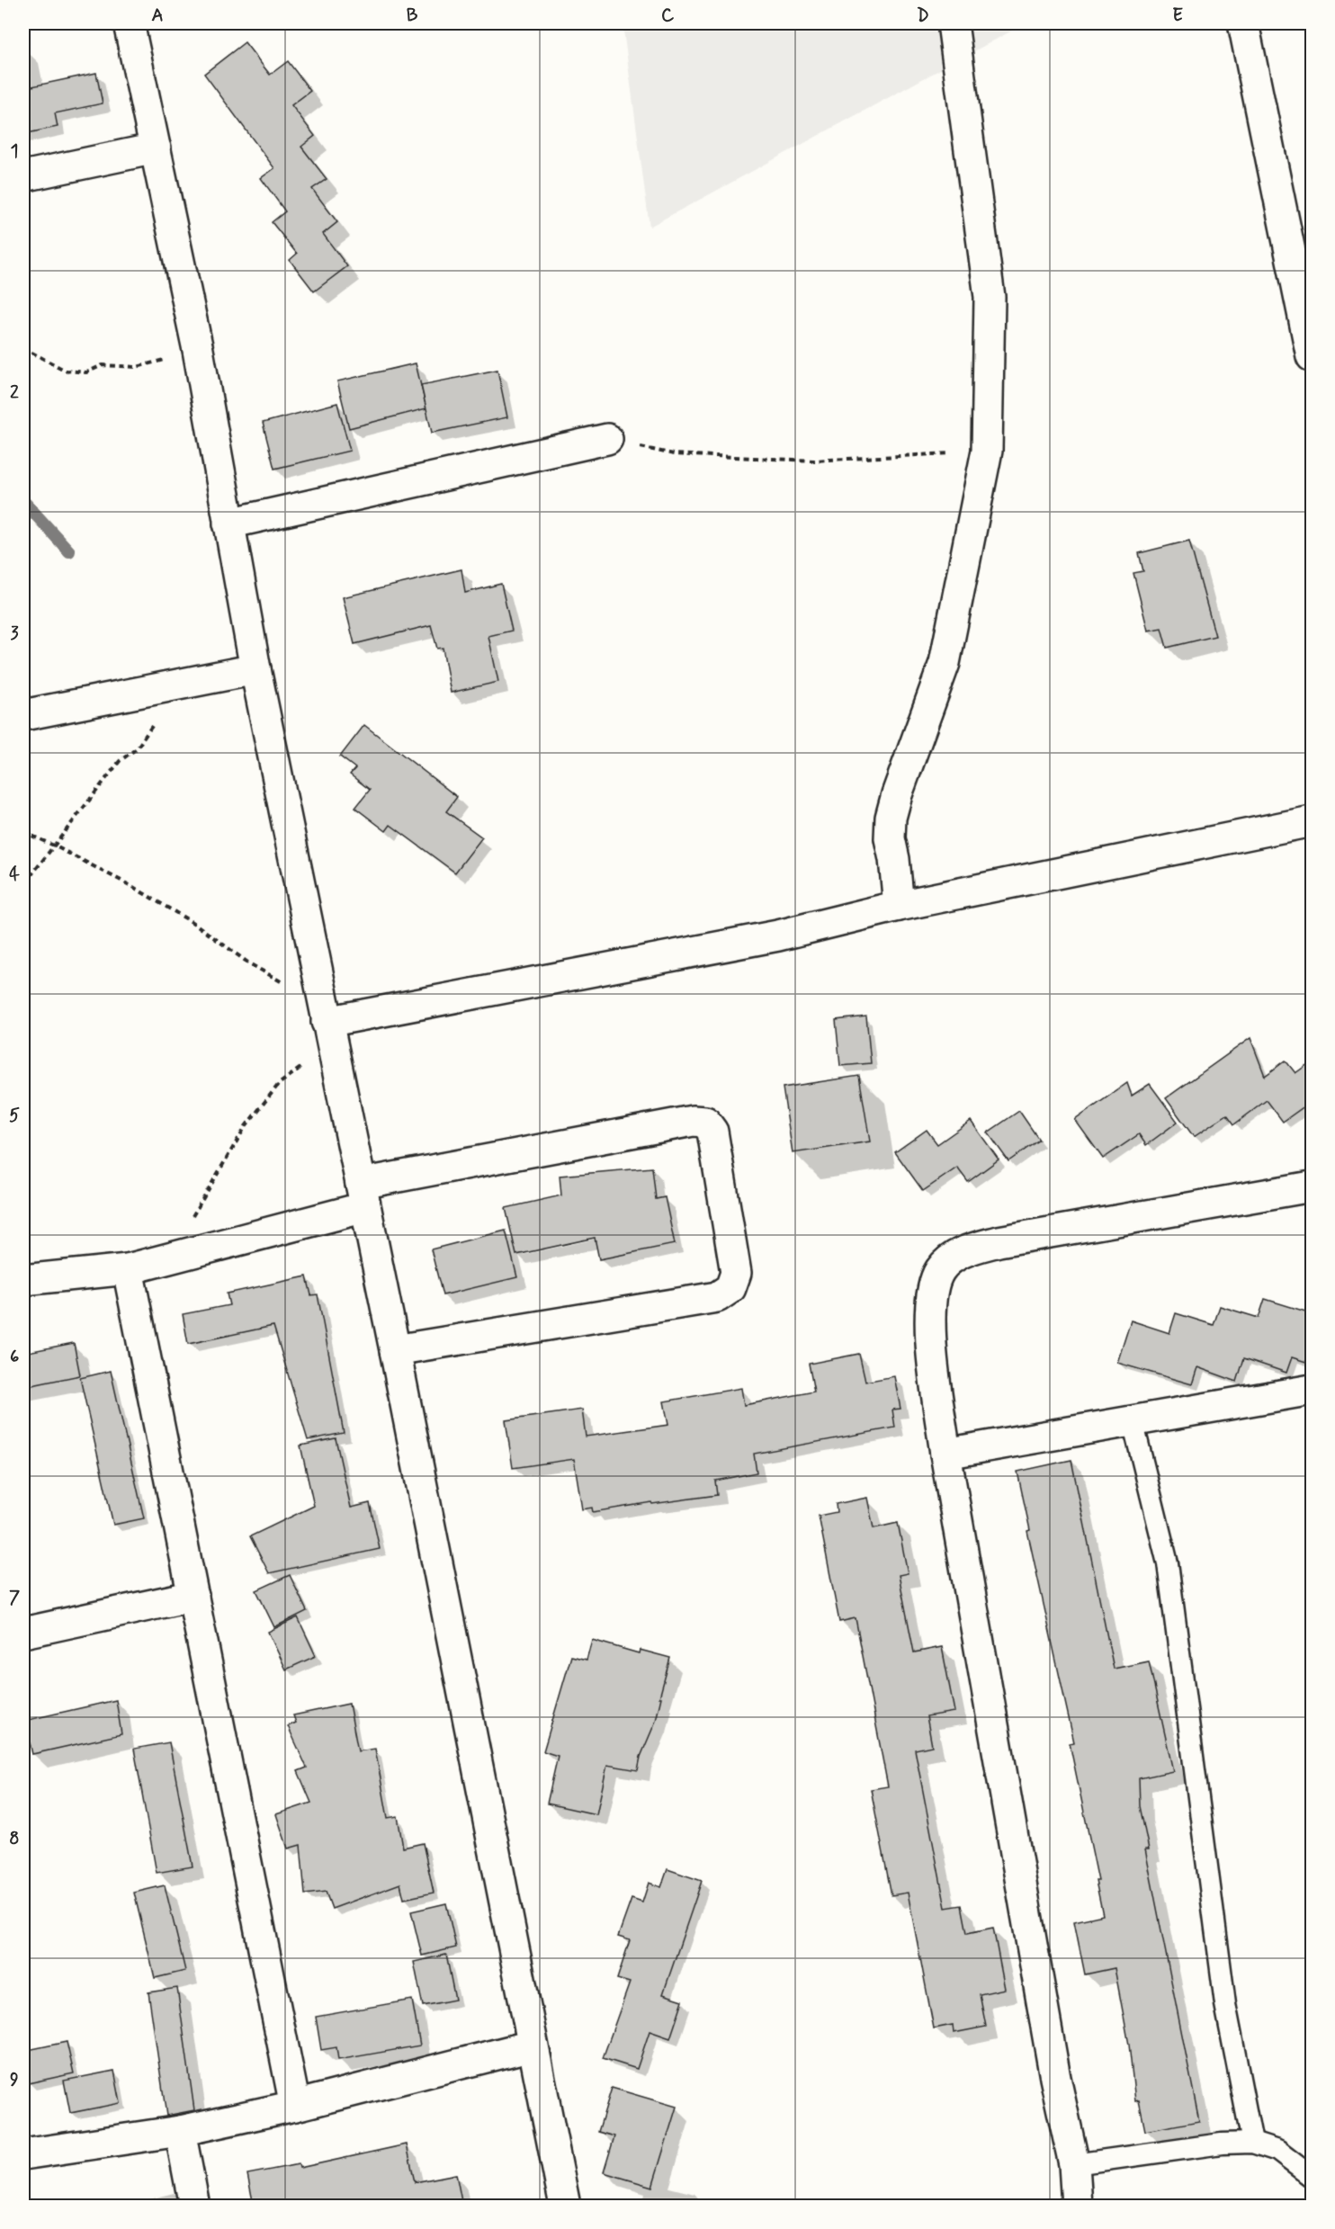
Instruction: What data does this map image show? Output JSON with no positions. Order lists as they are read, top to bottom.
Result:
{
  "grid": {
    "columns": [
      "A",
      "B",
      "C",
      "D",
      "E"
    ],
    "rows": [
      "1",
      "2",
      "3",
      "4",
      "5",
      "6",
      "7",
      "8",
      "9"
    ]
  }
}
